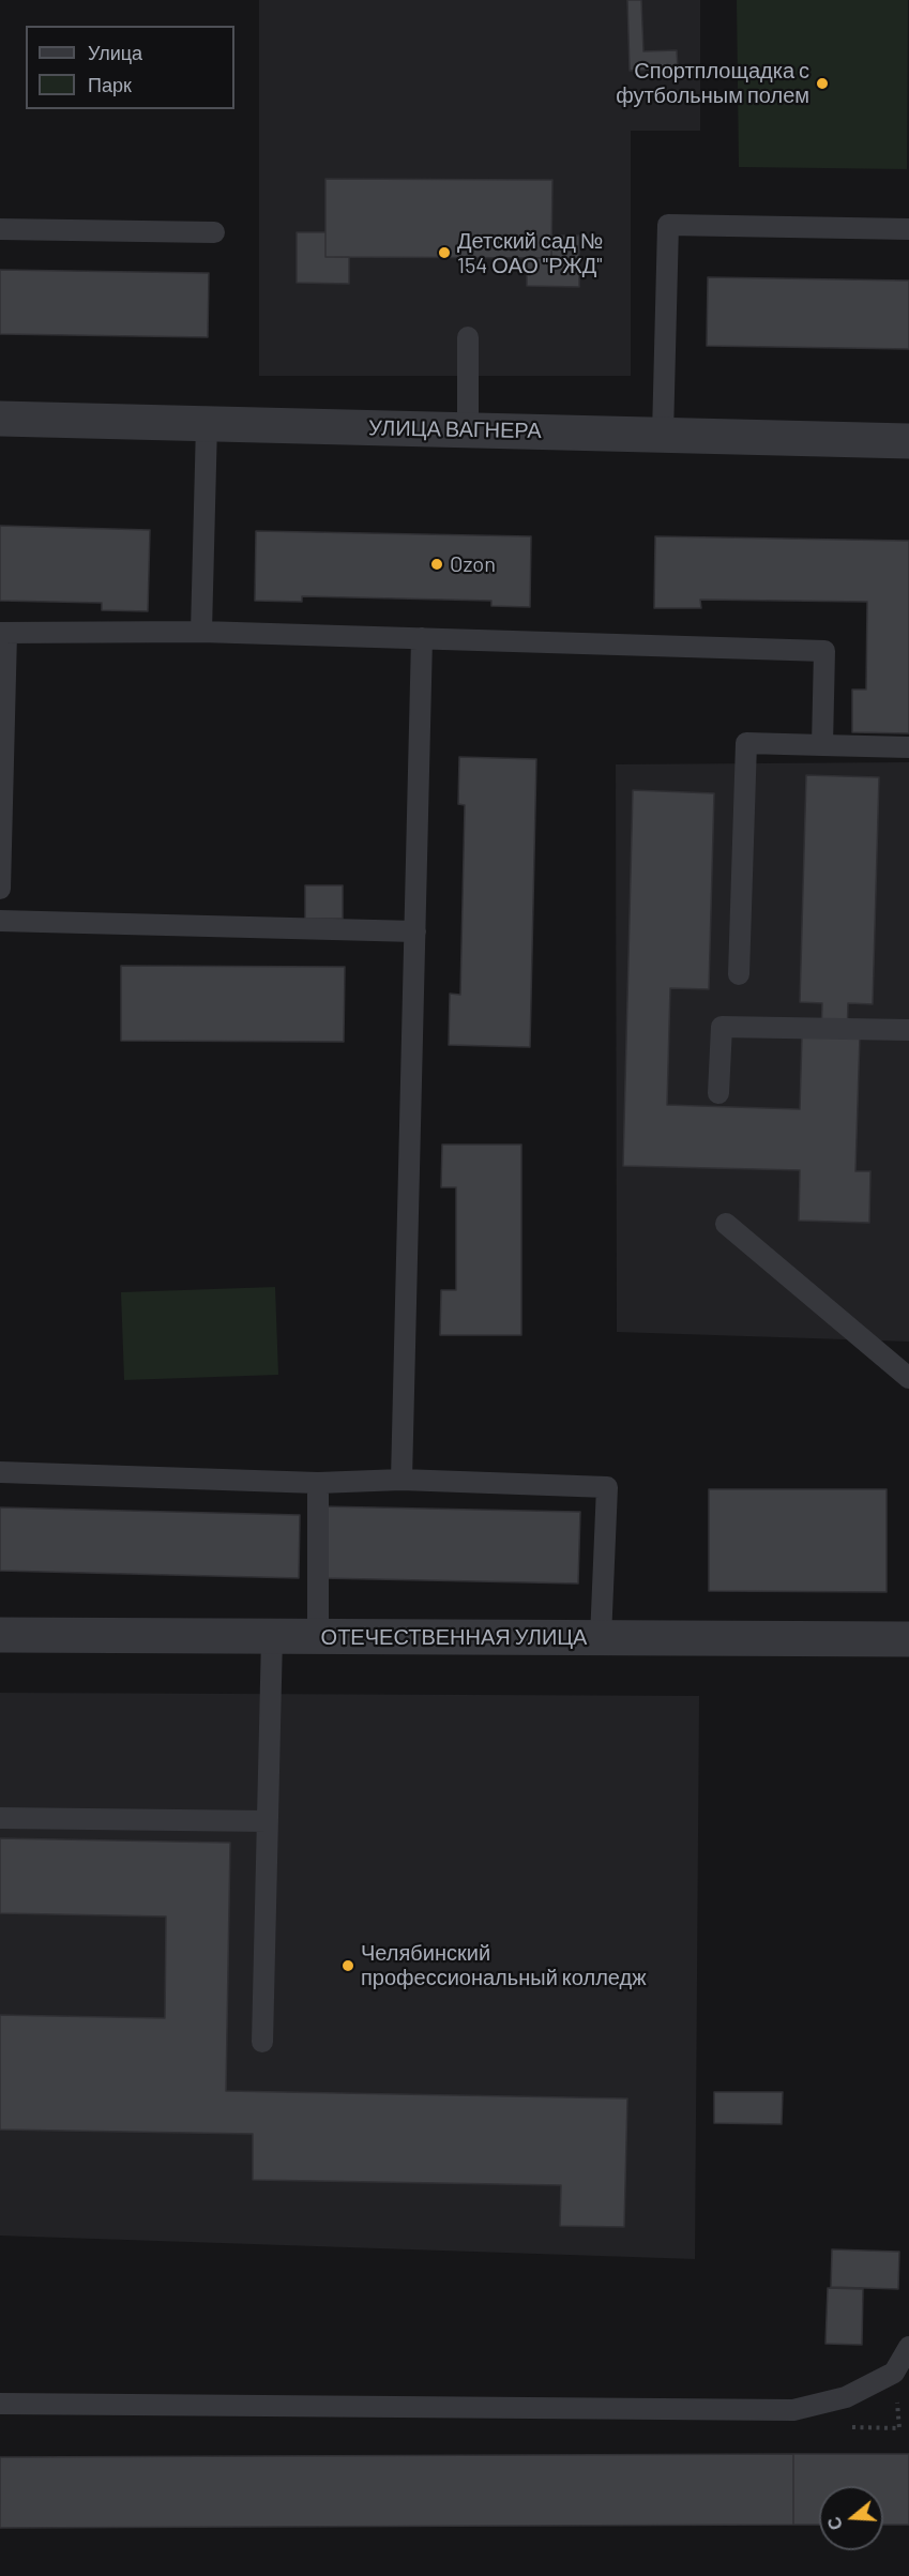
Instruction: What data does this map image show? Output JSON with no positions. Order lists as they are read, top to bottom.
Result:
{
  "streets": {
    "street": ["УЛИЦА ВАГНЕРА", "ОТЕЧЕСТВЕННАЯ УЛИЦА"]
  },
  "places": [
    "Спортплощадка с футбольным полем",
    "Детский сад № 154 ОАО \"РЖД\"",
    "Ozon",
    "Челябинский профессиональный колледж"
  ],
  "legend": ["Улица", "Парк"],
  "north": "left"
}
